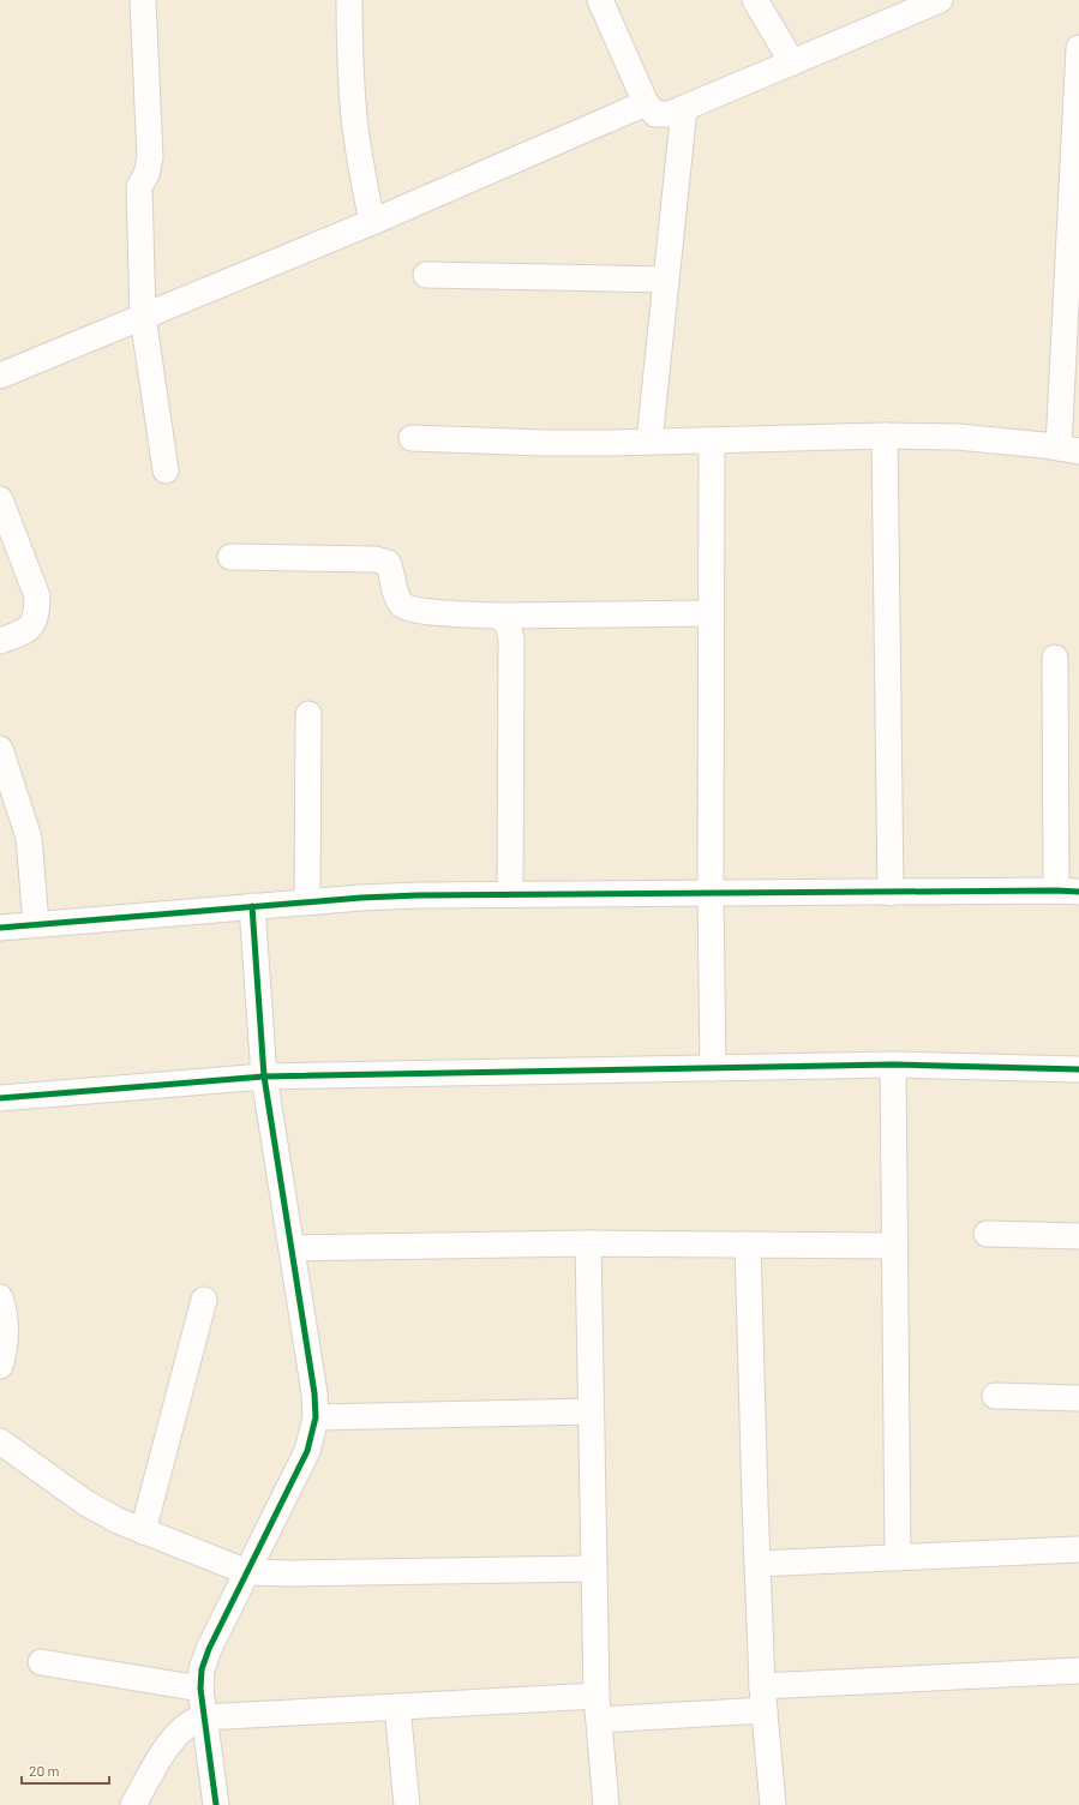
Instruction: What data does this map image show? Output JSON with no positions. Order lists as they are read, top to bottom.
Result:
{
  "scale_bar": "20 m"
}
